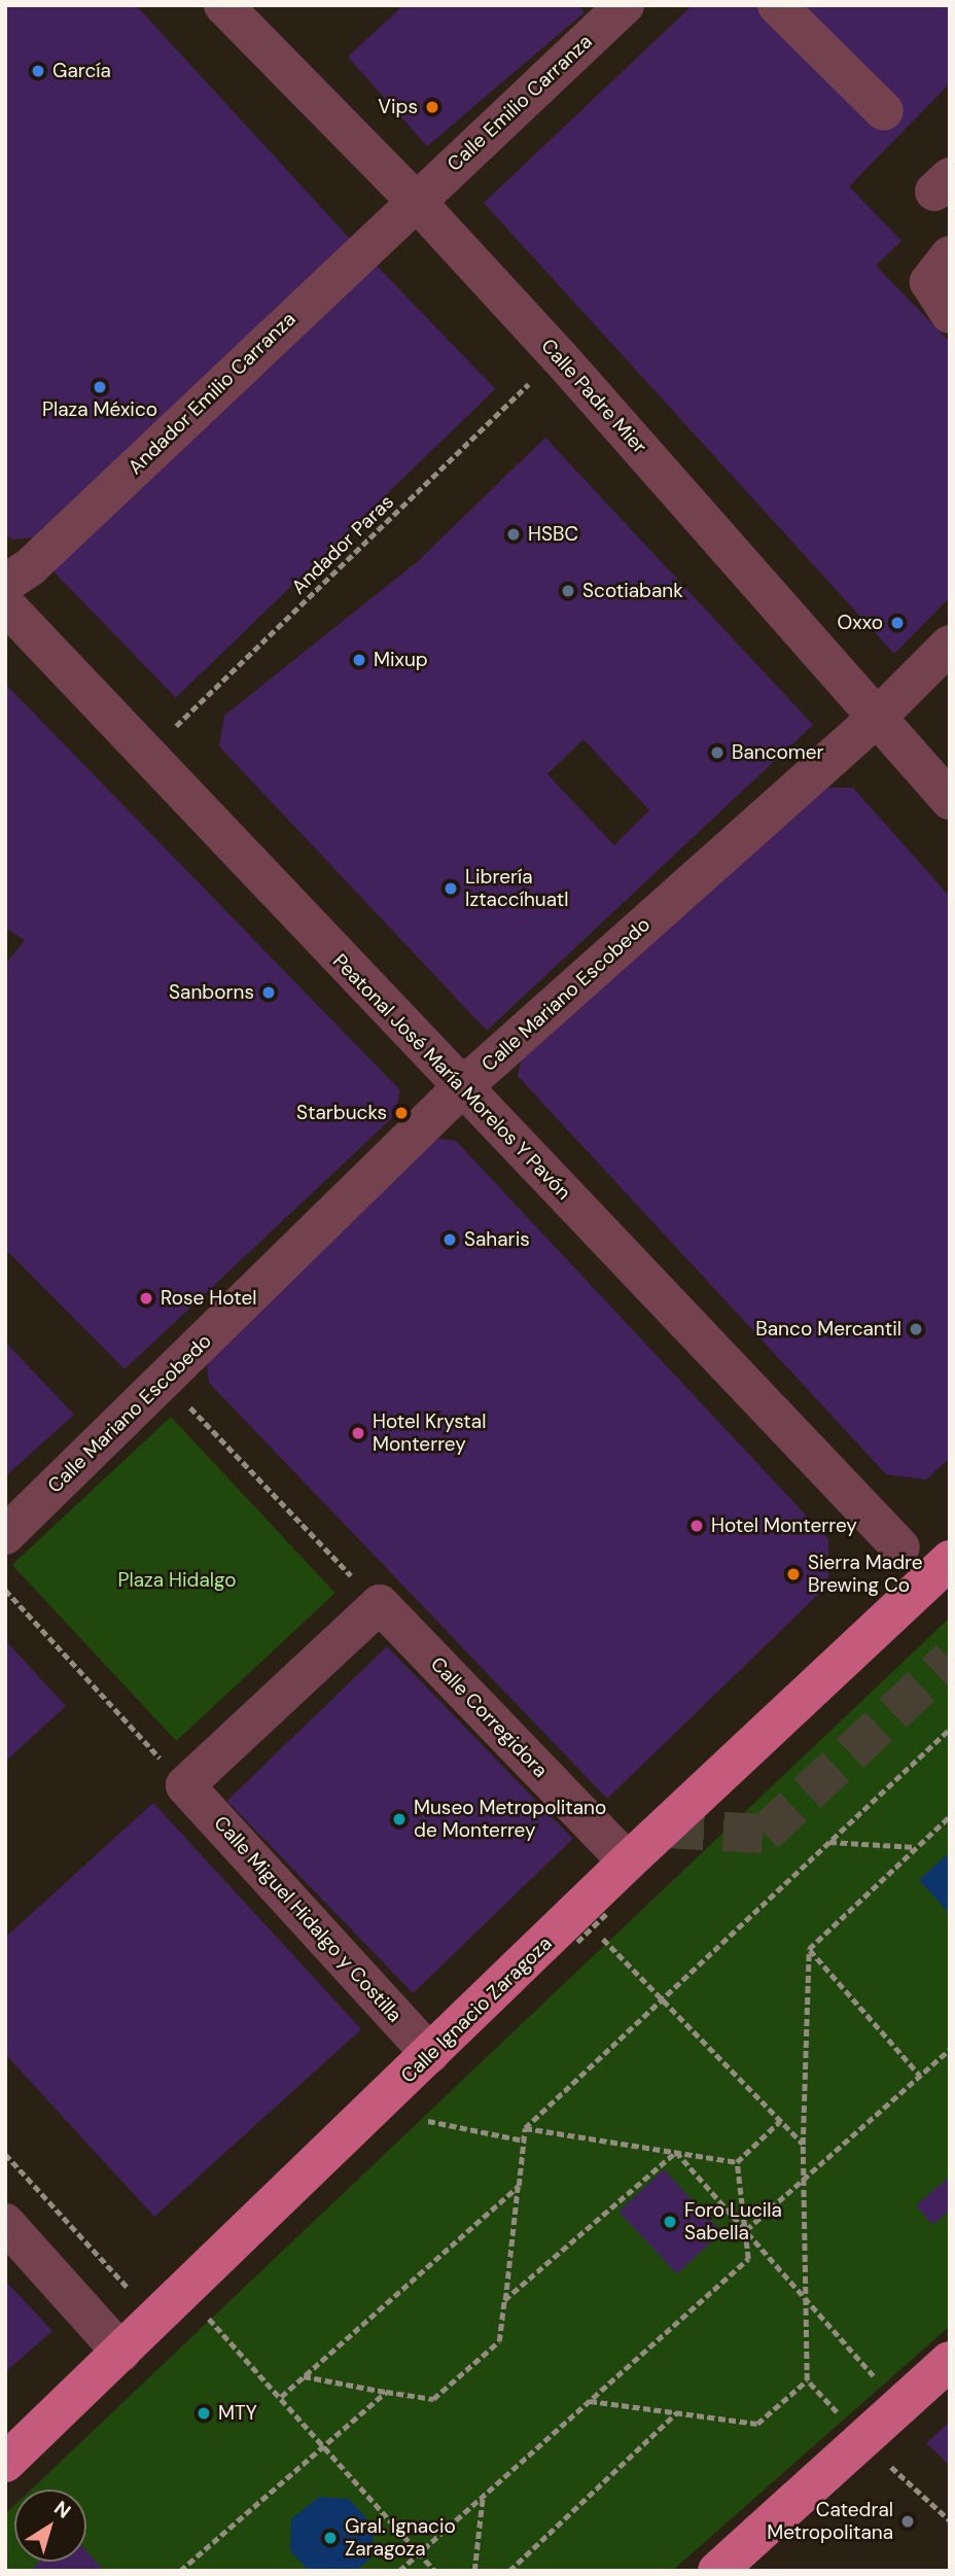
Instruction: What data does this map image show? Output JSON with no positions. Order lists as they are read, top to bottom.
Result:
{
  "streets": {
    "main road": ["Calle Ignacio Zaragoza"],
    "street": [
      "Calle Emilio Carranza",
      "Andador Emilio Carranza",
      "Calle Padre Mier",
      "Calle Mariano Escobedo",
      "Peatonal José María Morelos Y Pavón",
      "Calle Corregidora",
      "Calle Miguel Hidalgo y Costilla"
    ],
    "path": ["Andador Paras"]
  },
  "crossings": [
    ["Calle Emilio Carranza", "Andador Emilio Carranza"],
    ["Calle Emilio Carranza", "Calle Padre Mier"],
    ["Andador Emilio Carranza", "Calle Padre Mier"],
    ["Calle Padre Mier", "Andador Paras"],
    ["Calle Padre Mier", "Calle Mariano Escobedo"],
    ["Andador Paras", "Peatonal José María Morelos Y Pavón"],
    ["Calle Mariano Escobedo", "Peatonal José María Morelos Y Pavón"],
    ["Calle Corregidora", "Calle Ignacio Zaragoza"],
    ["Calle Miguel Hidalgo y Costilla", "Calle Ignacio Zaragoza"]
  ],
  "parks": ["Plaza Hidalgo"],
  "places": [
    "García",
    "Vips",
    "Plaza México",
    "HSBC",
    "Scotiabank",
    "Oxxo",
    "Mixup",
    "Bancomer",
    "Librería Iztaccíhuatl",
    "Sanborns",
    "Starbucks",
    "Saharis",
    "Rose Hotel",
    "Banco Mercantil",
    "Hotel Krystal Monterrey",
    "Hotel Monterrey",
    "Sierra Madre Brewing Co",
    "Museo Metropolitano de Monterrey",
    "Foro Lucila Sabella",
    "MTY",
    "Catedral Metropolitana",
    "Gral. Ignacio Zaragoza"
  ],
  "north": "top right"
}
